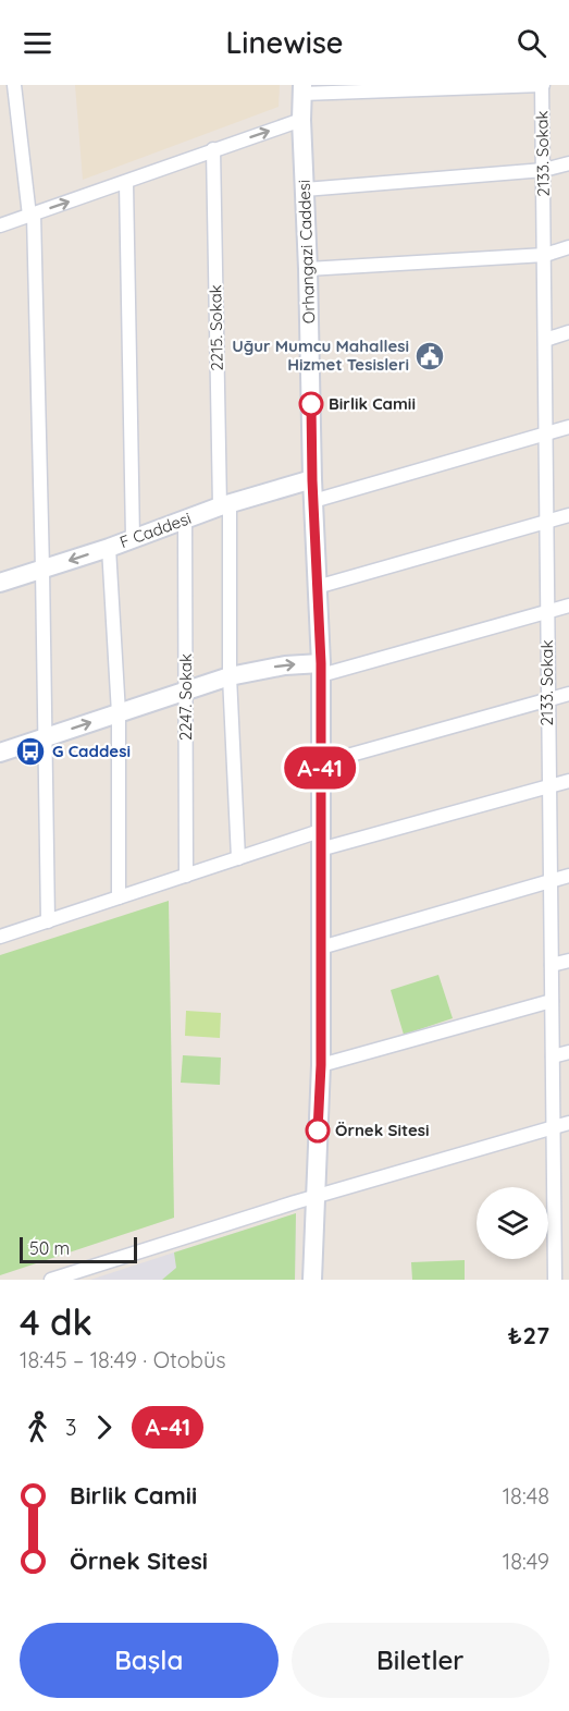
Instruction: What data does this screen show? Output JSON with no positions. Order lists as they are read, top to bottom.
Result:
{
  "streets": {
    "main road": ["Orhangazi Caddesi", "F Caddesi"],
    "street": ["2133. Sokak", "2215. Sokak", "2247. Sokak"]
  },
  "crossings": [
    ["Orhangazi Caddesi", "F Caddesi"],
    ["2215. Sokak", "F Caddesi"],
    ["F Caddesi", "2247. Sokak"]
  ],
  "places": {
    "public building": ["Uğur Mumcu Mahallesi Hizmet Tesisleri"],
    "other": ["Birlik Camii", "Örnek Sitesi"],
    "bus stop": ["G Caddesi"]
  },
  "lines": ["bus line A-41"],
  "scale_bar": "50 m",
  "page": {
    "header": "Linewise",
    "on_map": "A-41",
    "scale": "50 m",
    "heading": ["4 dk", "18:45 – 18:49 · Otobüs", "₺27"],
    "legs": ["3", "A-41"],
    "list": [
      {
        "name": "Birlik Camii",
        "value": "18:48"
      },
      {
        "name": "Örnek Sitesi",
        "value": "18:49"
      }
    ],
    "buttons": ["Başla", "Biletler"]
  }
}
